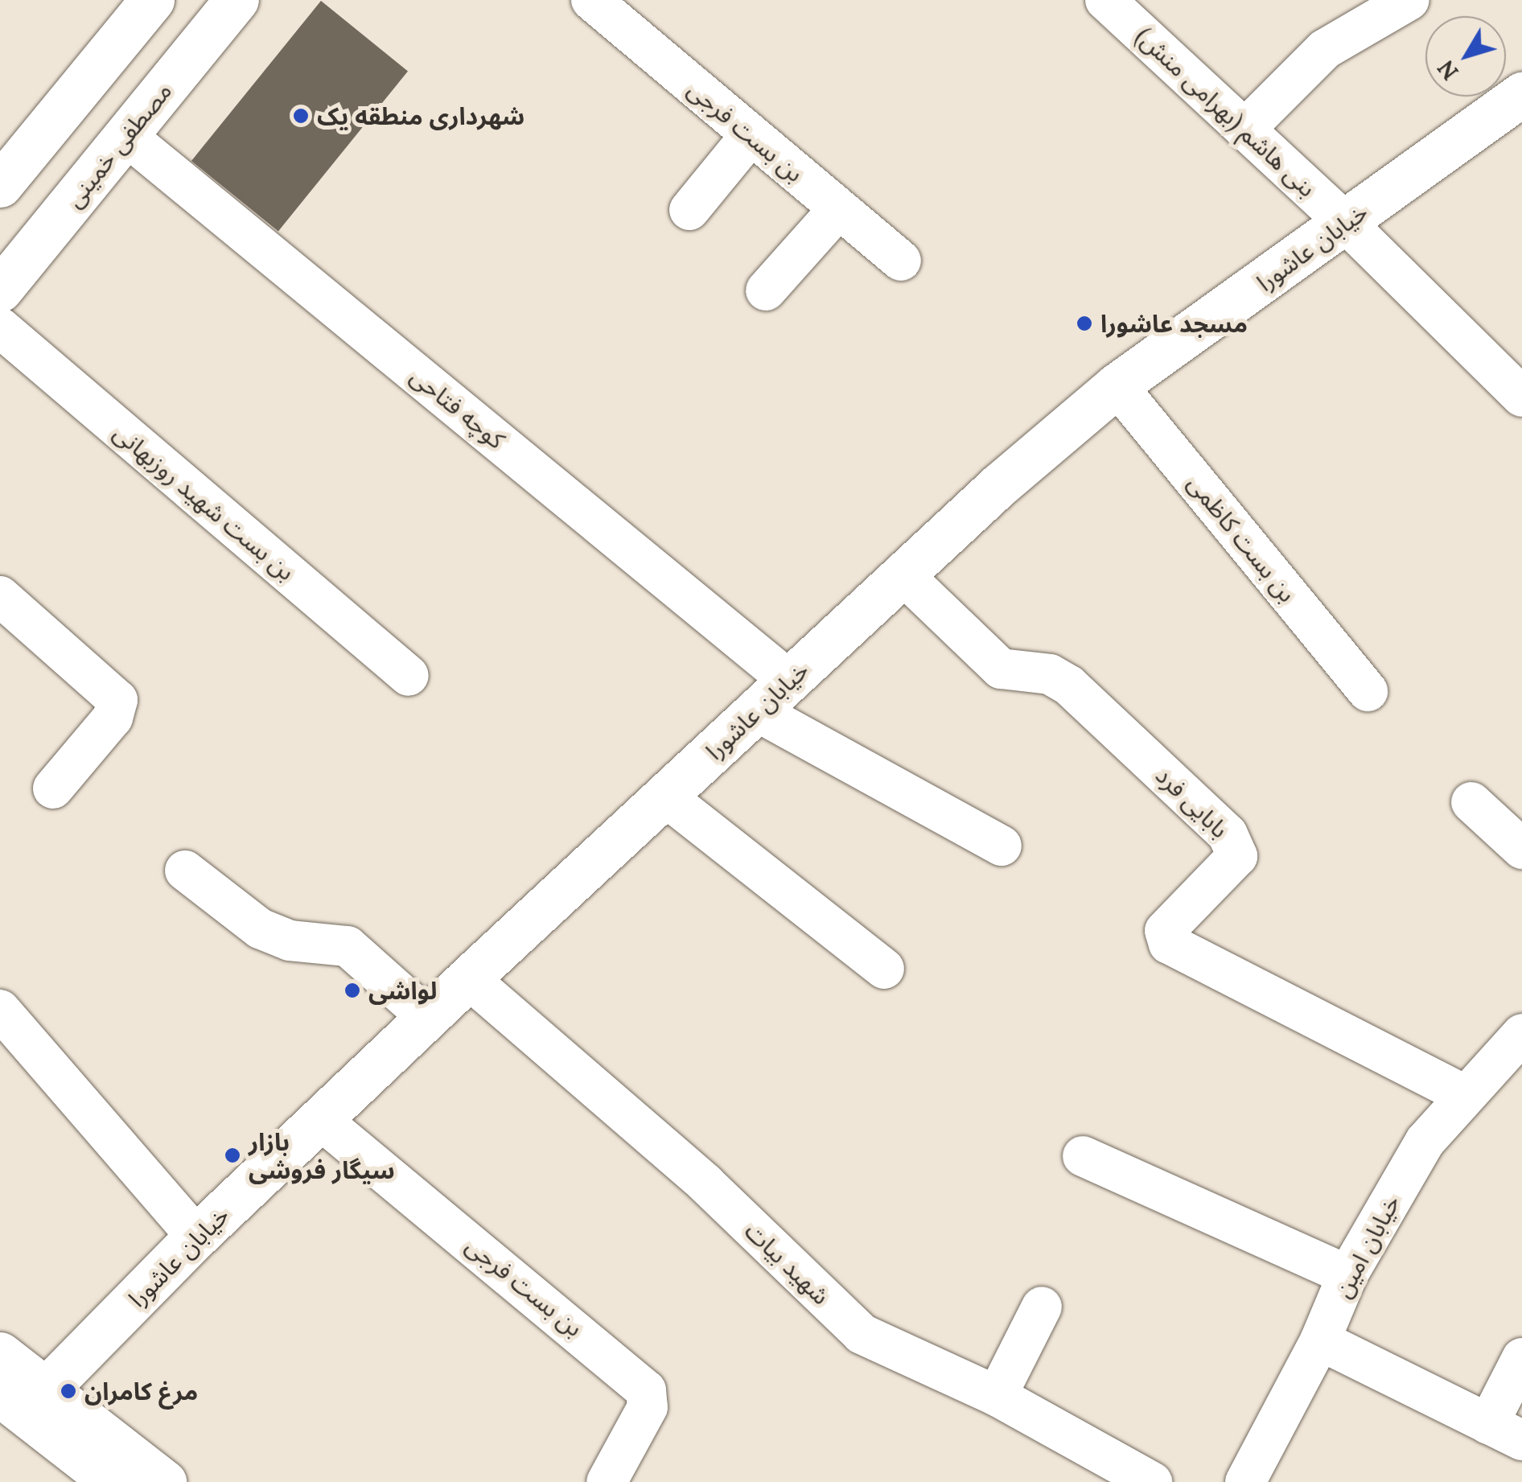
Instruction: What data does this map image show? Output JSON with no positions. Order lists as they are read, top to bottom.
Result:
{
  "streets": {
    "main road": ["مصطفی خمینی", "خیابان عاشورا"],
    "street": [
      "بنی هاشم (بهرامی منش)",
      "بن بست فرجی",
      "کوچه فتاحی",
      "بن بست شهید روزبهانی",
      "بن بست کاظمی",
      "بابایی فرد",
      "خیابان امین",
      "شهید بیات"
    ]
  },
  "crossings": [
    ["بنی هاشم (بهرامی منش)", "خیابان عاشورا"],
    ["بن بست فرجی", "خیابان عاشورا"],
    ["مصطفی خمینی", "کوچه فتاحی"],
    ["خیابان عاشورا", "کوچه فتاحی"],
    ["خیابان عاشورا", "بن بست کاظمی"],
    ["خیابان عاشورا", "بابایی فرد"],
    ["خیابان عاشورا", "شهید بیات"],
    ["بابایی فرد", "خیابان امین"]
  ],
  "places": [
    "شهرداری منطقه یک",
    "مسجد عاشورا",
    "لواشی",
    "بازار سیگار فروشی",
    "مرغ کامران"
  ],
  "north": "bottom left"
}
